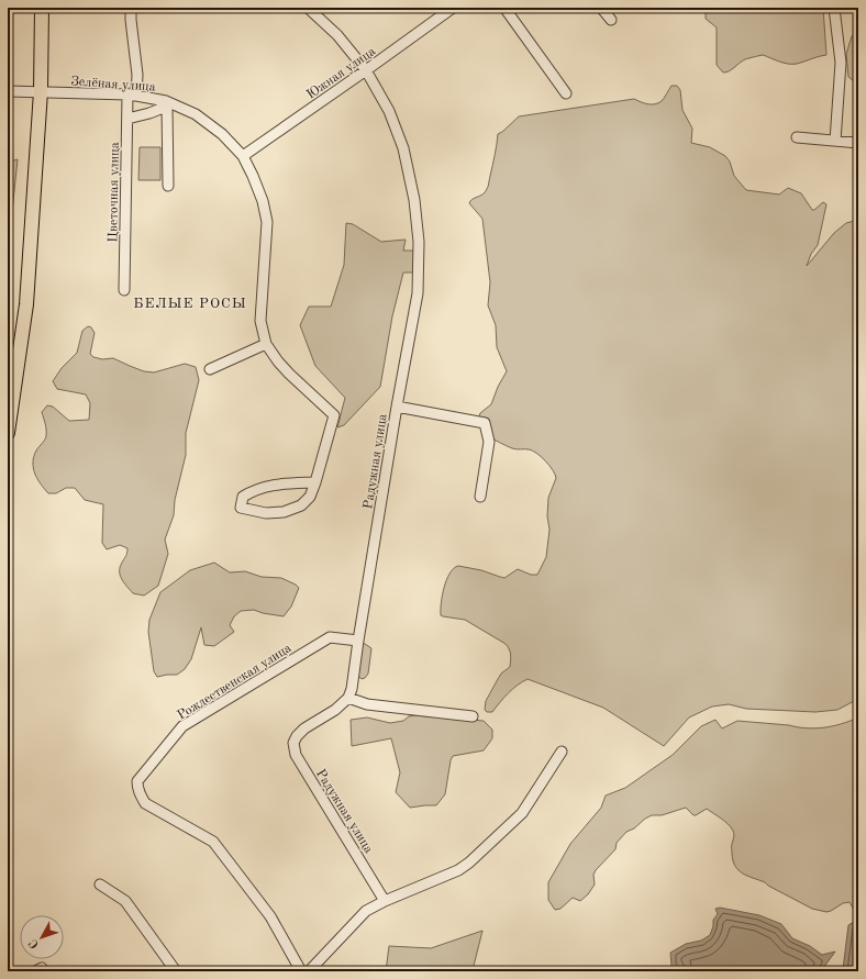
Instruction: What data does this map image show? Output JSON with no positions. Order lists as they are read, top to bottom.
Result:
{
  "streets": {
    "street": [
      "Южная улица",
      "Зелёная улица",
      "Цветочная улица",
      "Радужная улица",
      "Рождественская улица"
    ]
  },
  "crossings": [
    ["Южная улица", "Зелёная улица"],
    ["Южная улица", "Радужная улица"],
    ["Зелёная улица", "Цветочная улица"],
    ["Радужная улица", "Рождественская улица"]
  ],
  "districts": ["БЕЛЫЕ РОСЫ"],
  "north": "bottom left"
}
